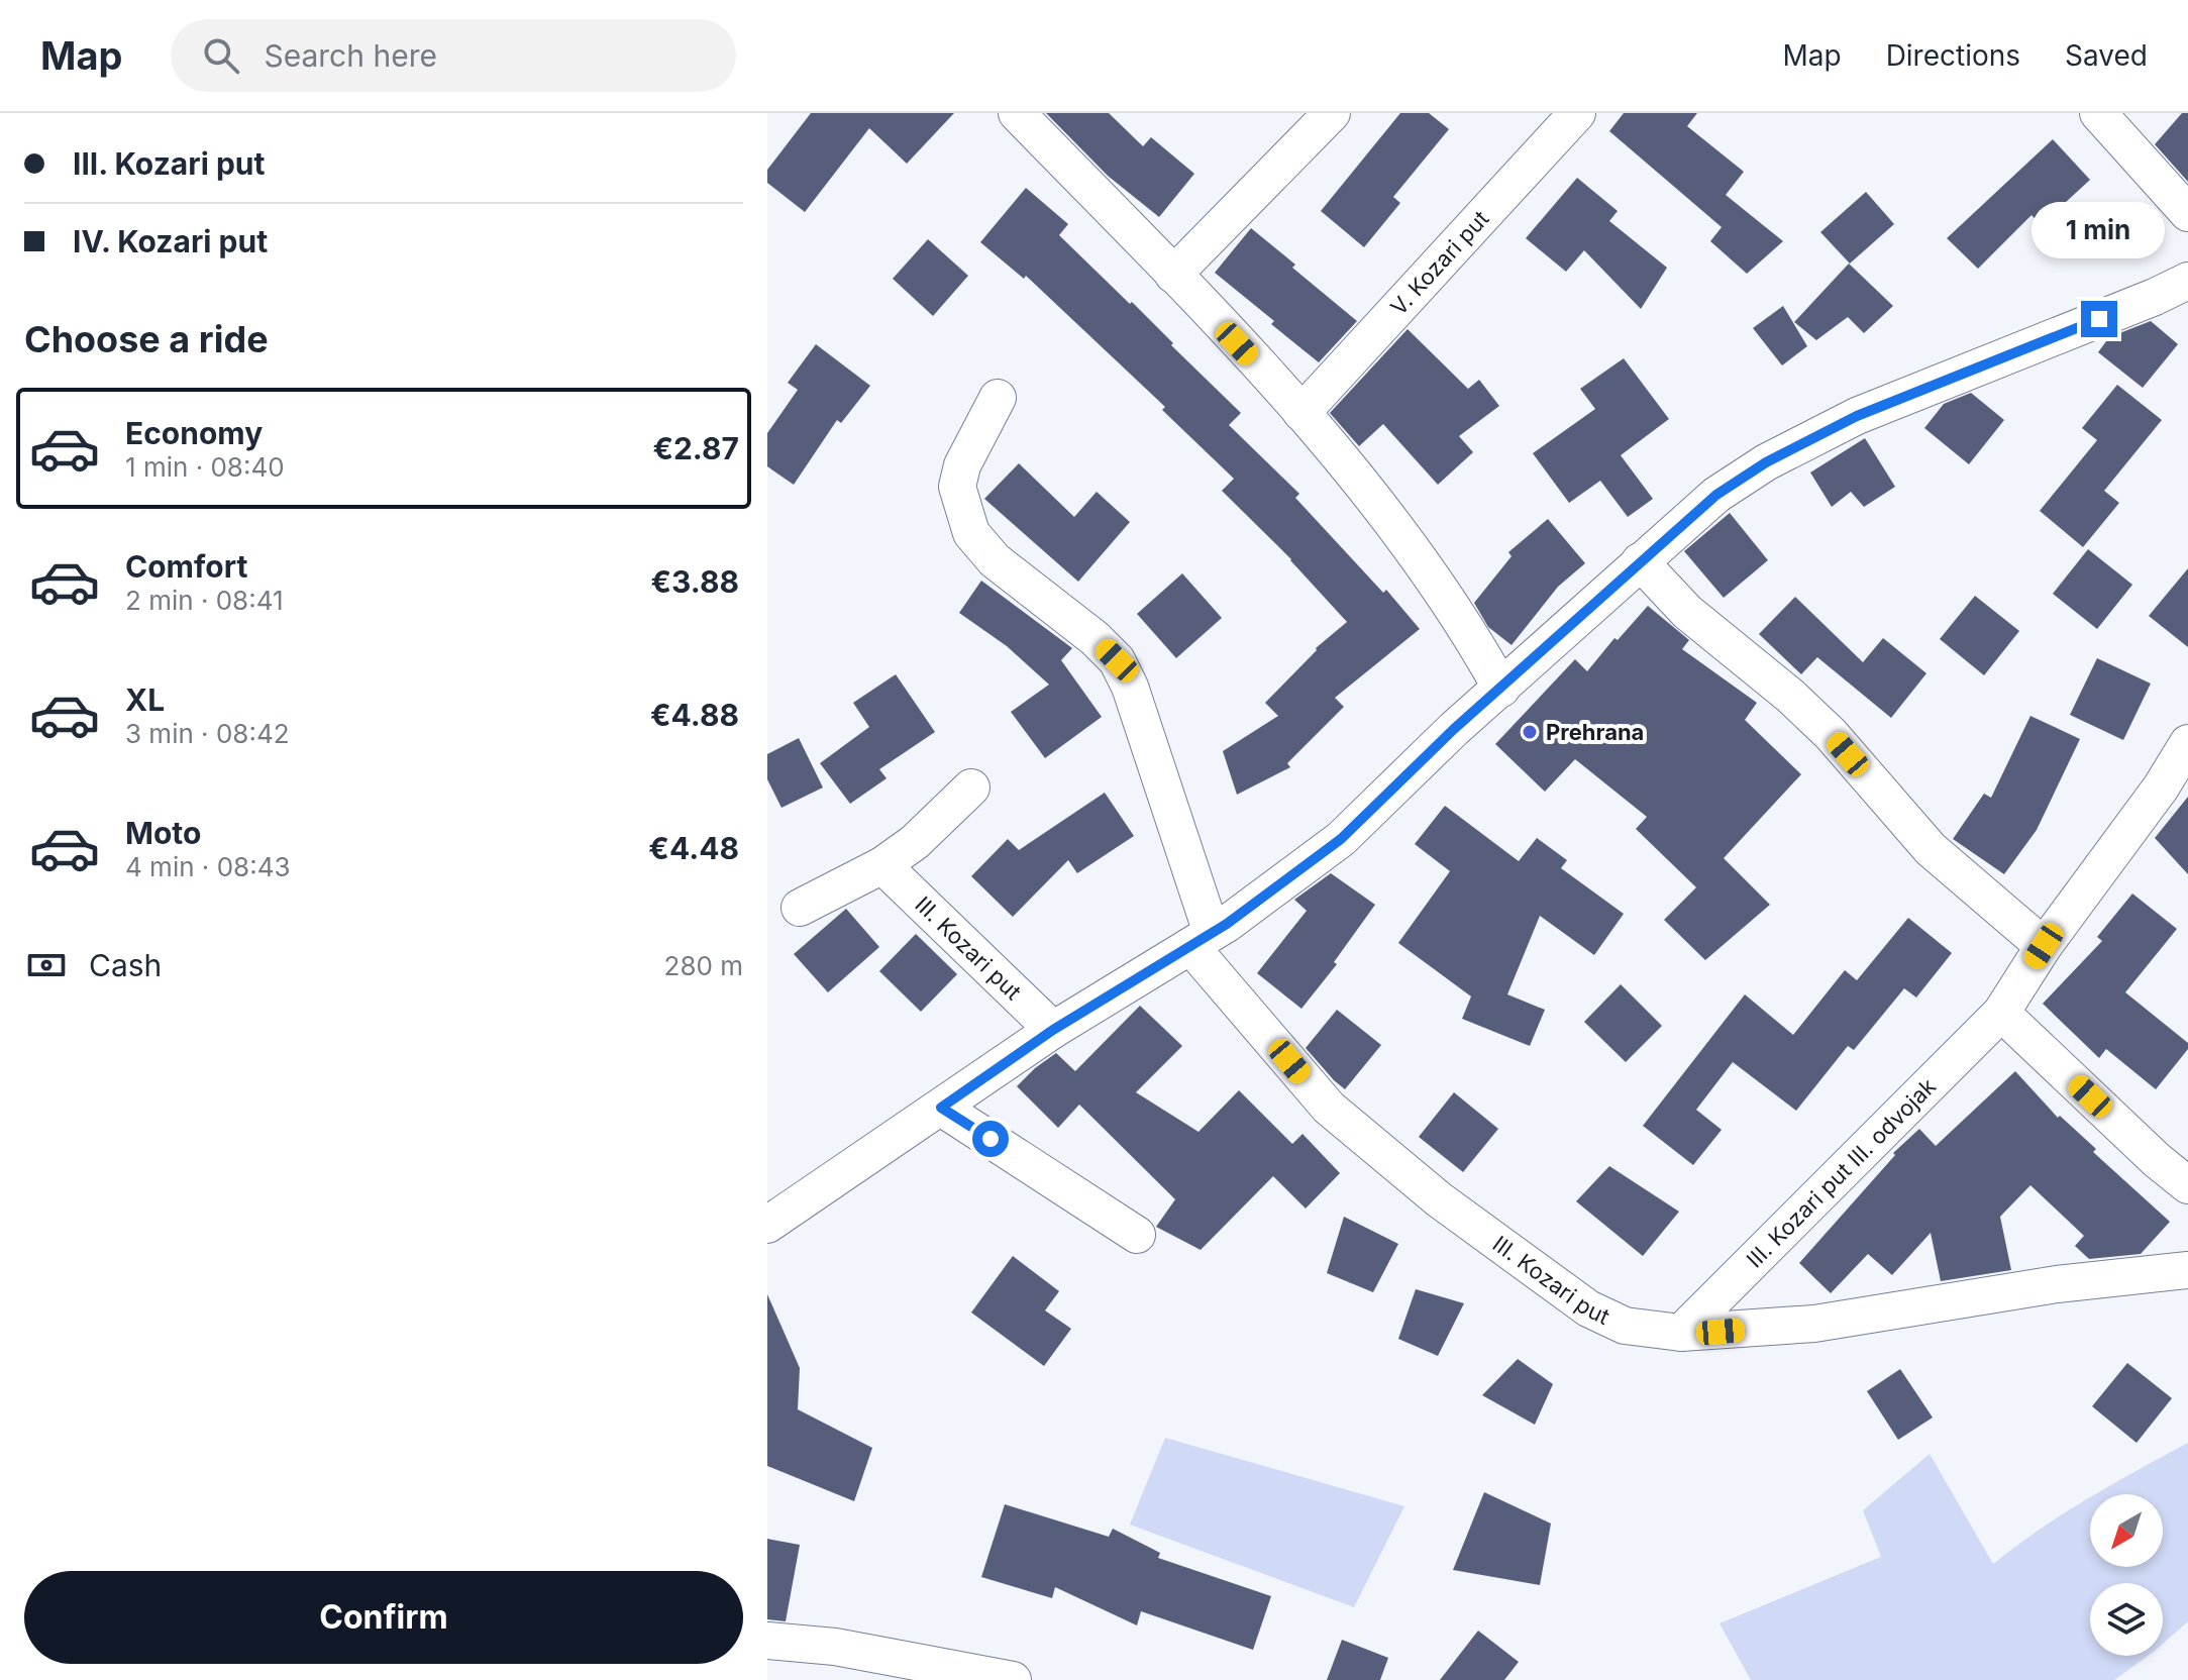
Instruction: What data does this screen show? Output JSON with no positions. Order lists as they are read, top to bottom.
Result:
{
  "streets": {
    "street": ["V. Kozari put", "III. Kozari put", "III. Kozari put III. odvojak"]
  },
  "crossings": [
    ["III. Kozari put", "III. Kozari put III. odvojak"]
  ],
  "places": ["Prehrana"],
  "north": "bottom left",
  "page": {
    "header": "Map",
    "search": "Search here",
    "nav": ["Map", "Directions", "Saved"],
    "banner": ["III. Kozari put", "IV. Kozari put"],
    "bubble": "1 min",
    "heading": "Choose a ride",
    "list": [
      {
        "name": "Economy",
        "note": "1 min · 08:40",
        "value": "€2.87"
      },
      {
        "name": "Comfort",
        "note": "2 min · 08:41",
        "value": "€3.88"
      },
      {
        "name": "XL",
        "note": "3 min · 08:42",
        "value": "€4.88"
      },
      {
        "name": "Moto",
        "note": "4 min · 08:43",
        "value": "€4.48"
      }
    ],
    "pay": ["Cash", "280 m"],
    "buttons": "Confirm"
  }
}
